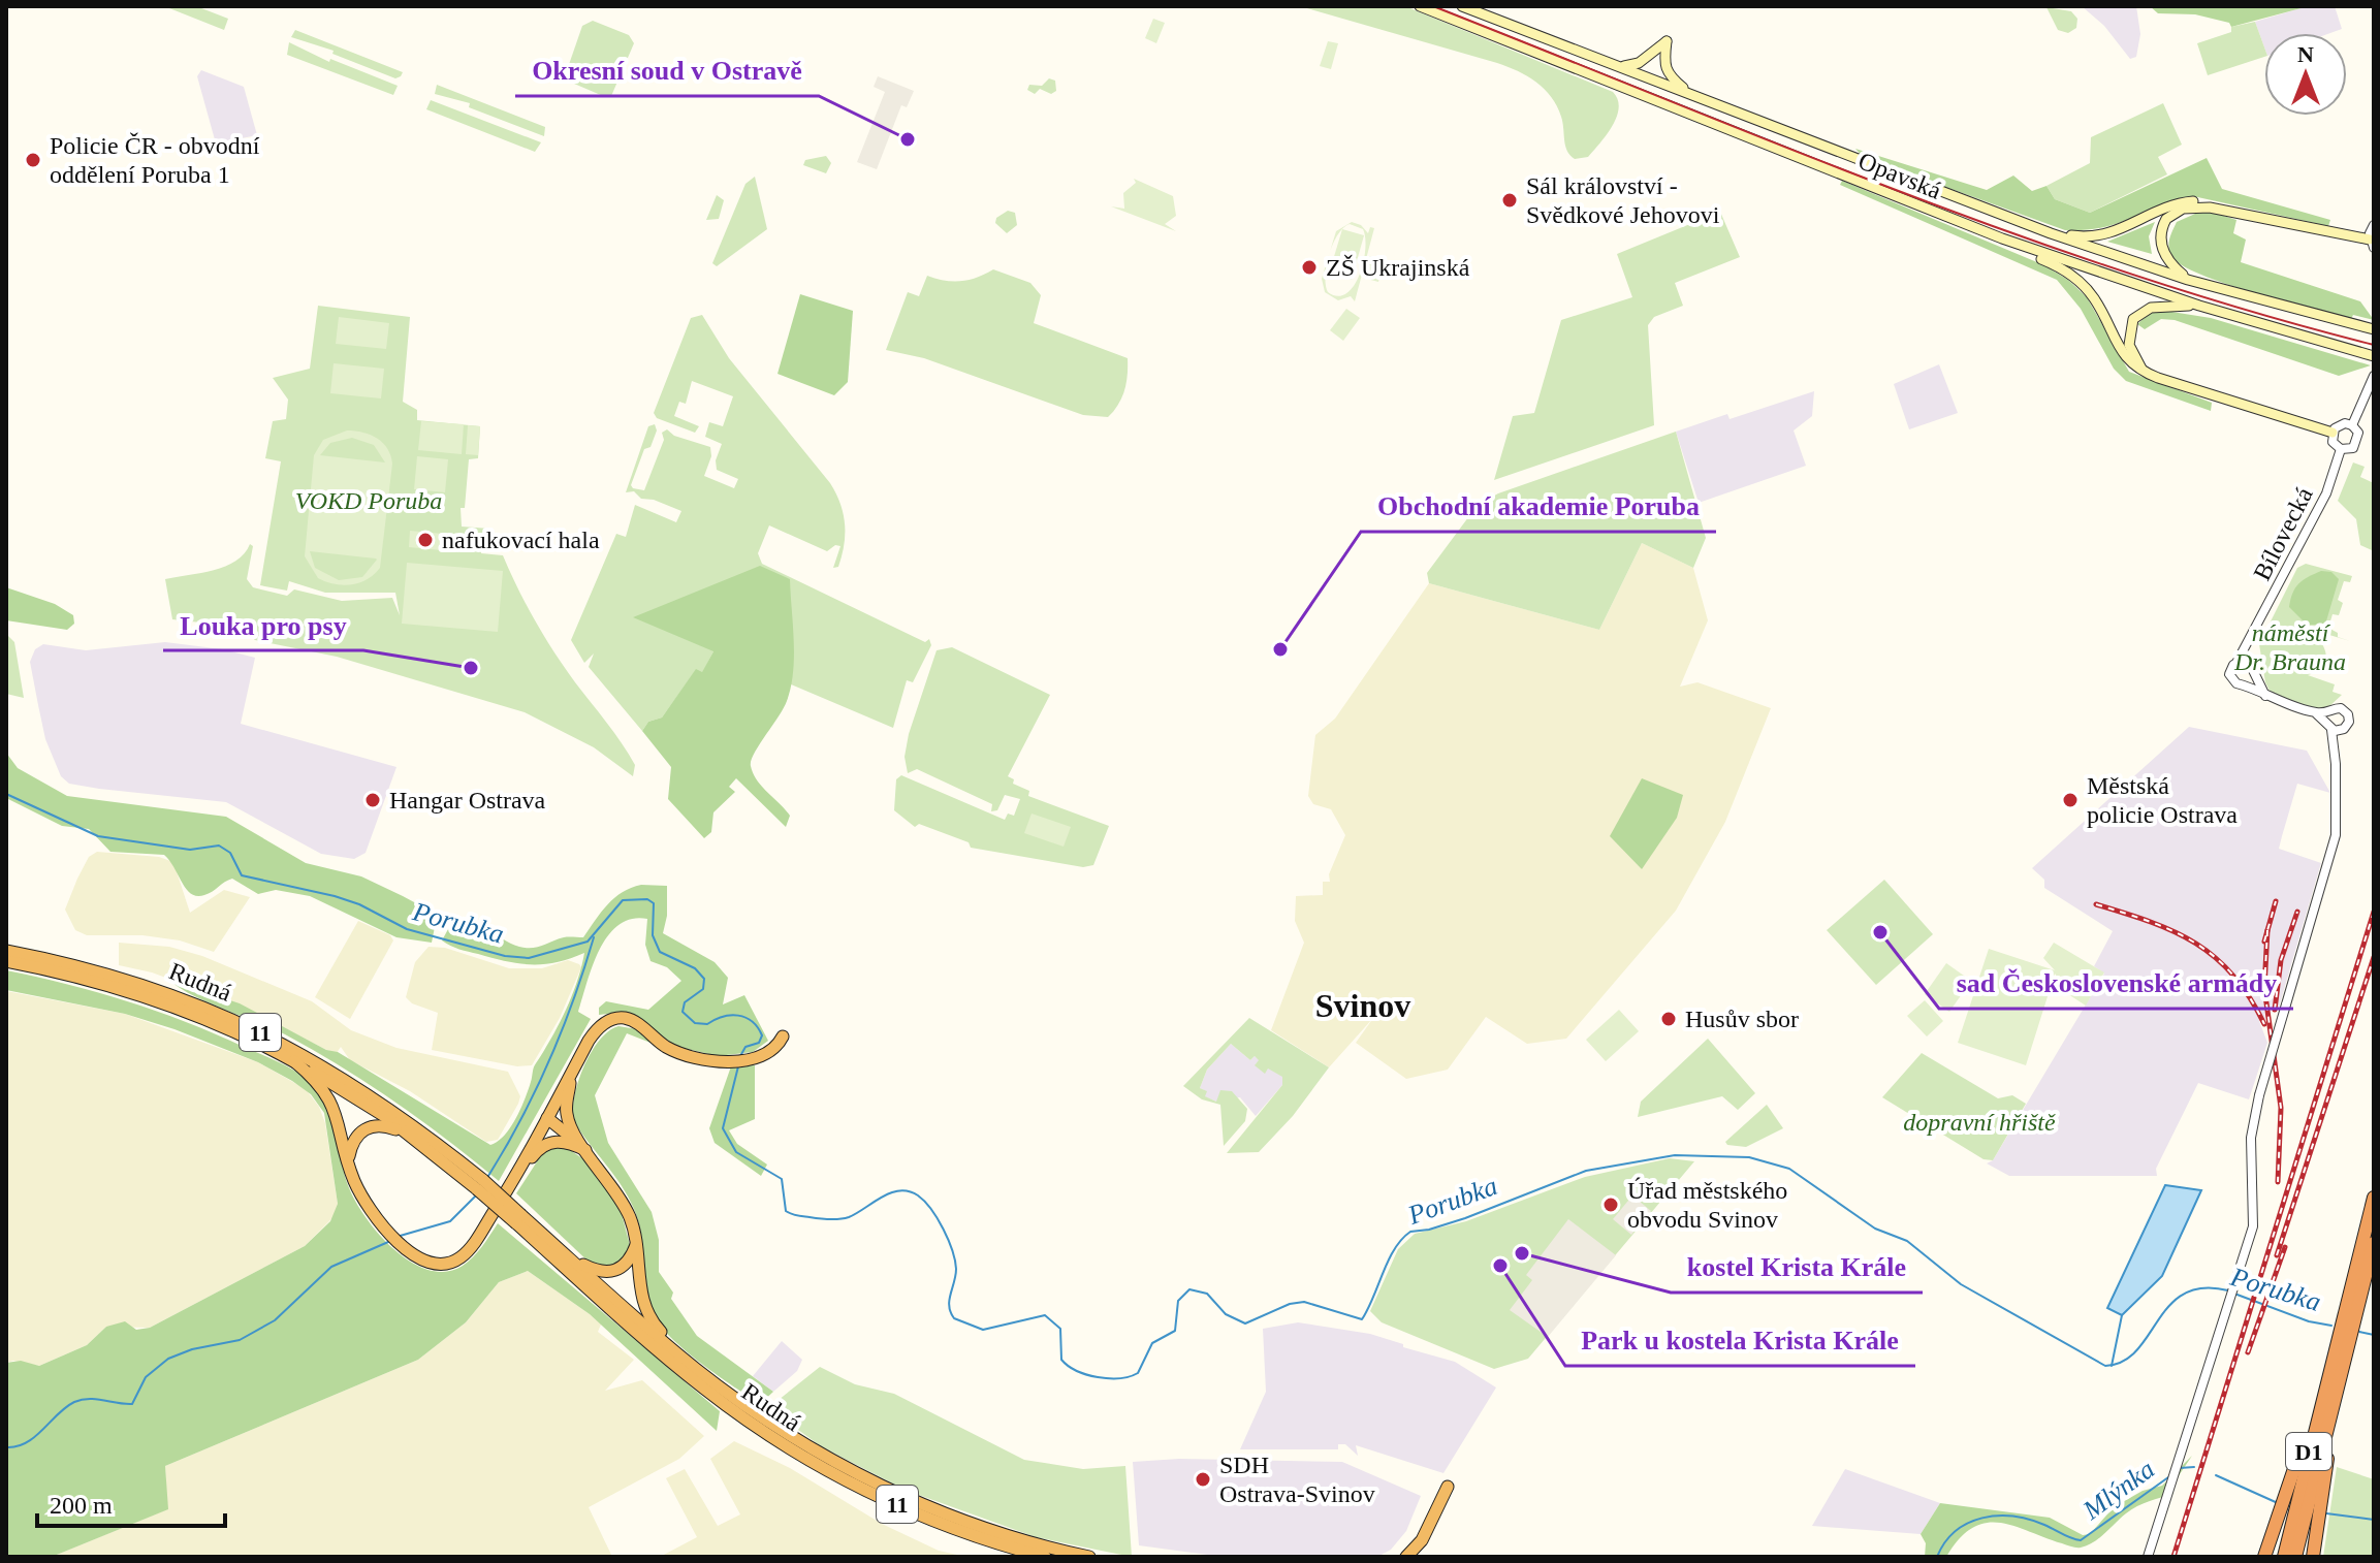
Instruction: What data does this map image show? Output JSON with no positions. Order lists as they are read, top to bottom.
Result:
{
  "streets": {
    "highway": ["Rudná", "11", "D1"],
    "main road": ["Opavská"],
    "street": ["Bílovecká"]
  },
  "crossings": [
    ["Rudná", "11"]
  ],
  "districts": ["Svinov"],
  "water": ["Porubka", "Mlýnka"],
  "parks": ["VOKD Poruba", "náměstí Dr. Brauna", "dopravní hřiště"],
  "places": [
    "Okresní soud v Ostravě",
    "Policie ČR - obvodní oddělení Poruba 1",
    "Sál království - Svědkové Jehovovi",
    "ZŠ Ukrajinská",
    "nafukovací hala",
    "Obchodní akademie Poruba",
    "Louka pro psy",
    "Hangar Ostrava",
    "Městská policie Ostrava",
    "sad Československé armády",
    "Husův sbor",
    "Úřad městského obvodu Svinov",
    "kostel Krista Krále",
    "Park u kostela Krista Krále",
    "SDH Ostrava-Svinov"
  ],
  "scale_bar": "200 m",
  "north": "top"
}
